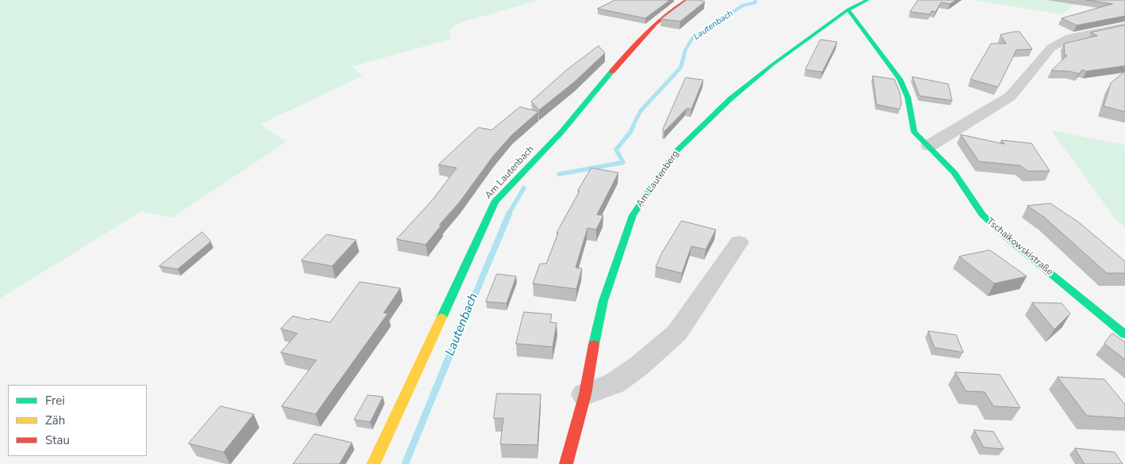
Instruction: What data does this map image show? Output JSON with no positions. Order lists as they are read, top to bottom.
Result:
{
  "streets": {
    "street": ["Am Lautenbach", "Am Lautenberg", "Tschaikowskistraße"]
  },
  "crossings": [
    ["Am Lautenberg", "Tschaikowskistraße"]
  ],
  "water": ["Lautenbach"],
  "legend": ["Frei", "Zäh", "Stau"]
}
